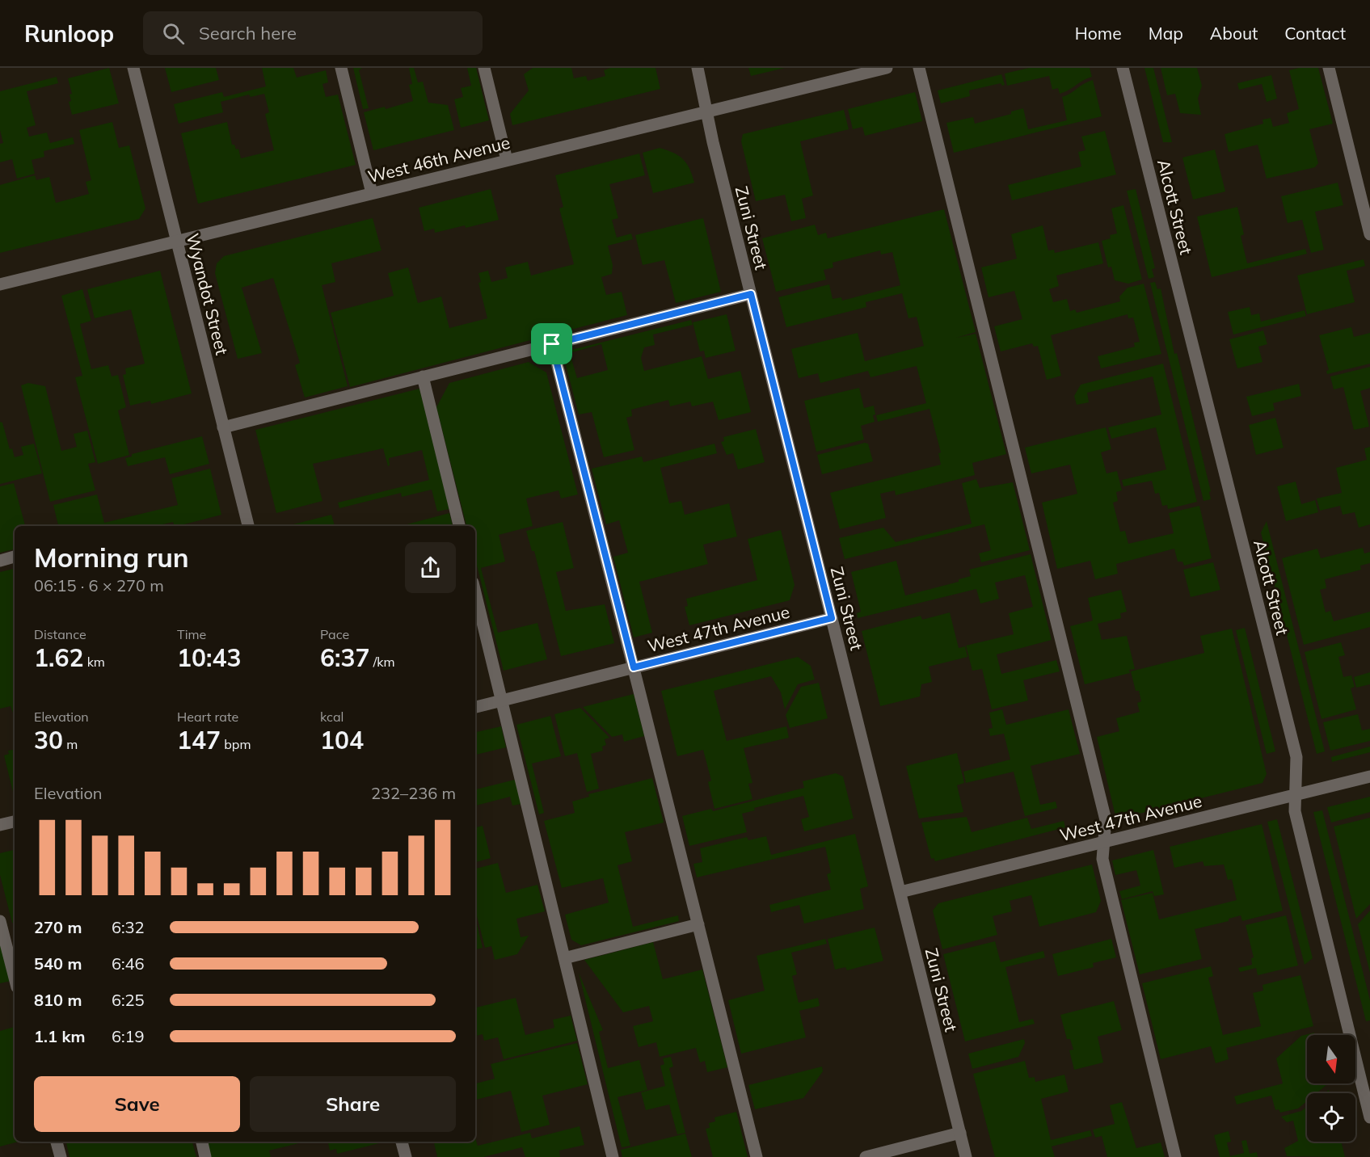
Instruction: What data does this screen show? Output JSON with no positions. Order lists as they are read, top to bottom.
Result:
{
  "streets": {
    "street": [
      "West 46th Avenue",
      "Alcott Street",
      "Zuni Street",
      "Wyandot Street",
      "West 47th Avenue"
    ]
  },
  "crossings": [
    ["West 46th Avenue", "Zuni Street"],
    ["West 46th Avenue", "Wyandot Street"],
    ["Alcott Street", "West 47th Avenue"],
    ["Zuni Street", "West 47th Avenue"]
  ],
  "north": "bottom",
  "page": {
    "header": "Runloop",
    "search": "Search here",
    "nav": [
      "Home",
      "Map",
      "About",
      "Contact"
    ],
    "heading": ["Morning run", "06:15 · 6 × 270 m"],
    "stats": [
      ["Distance", "1.62 km"],
      ["Time", "10:43"],
      ["Pace", "6:37 /km"],
      ["Elevation", "30 m"],
      ["Heart rate", "147 bpm"],
      ["kcal", "104"]
    ],
    "chart": ["Elevation", "232–236 m"],
    "list": [
      {
        "name": "270 m",
        "note": "6:32"
      },
      {
        "name": "540 m",
        "note": "6:46"
      },
      {
        "name": "810 m",
        "note": "6:25"
      },
      {
        "name": "1.1 km",
        "note": "6:19"
      }
    ],
    "buttons": ["Save", "Share"]
  }
}
